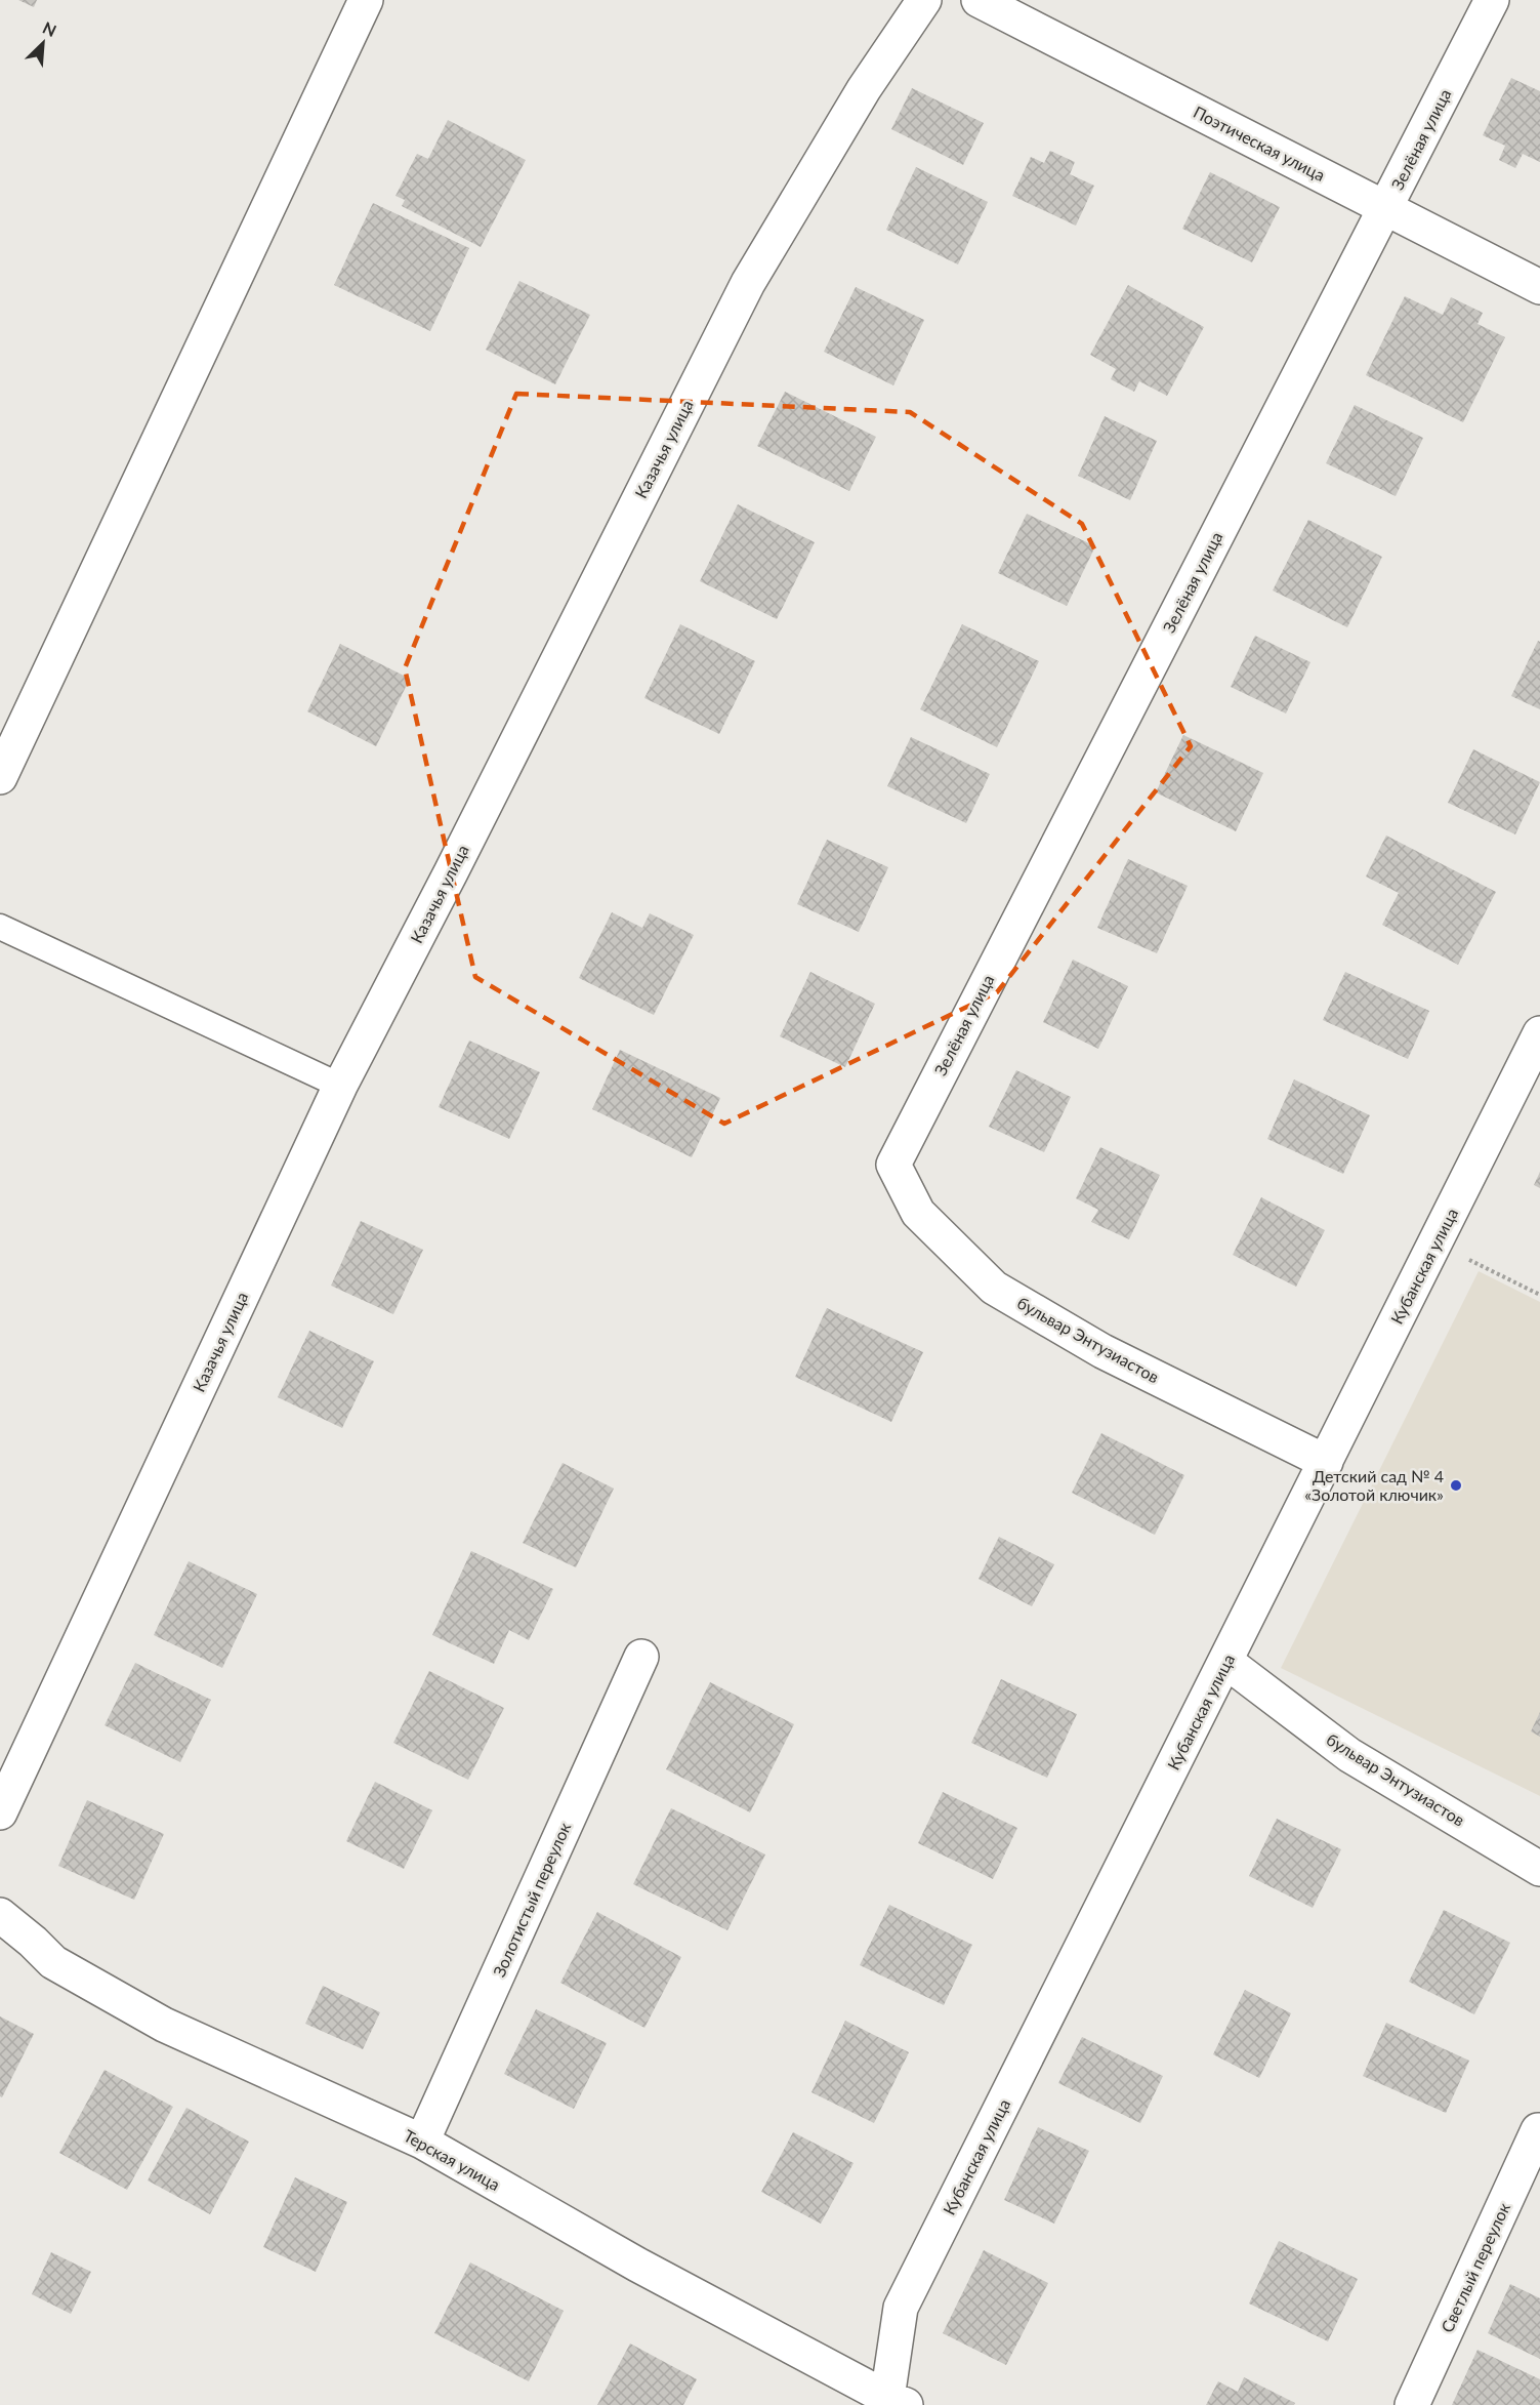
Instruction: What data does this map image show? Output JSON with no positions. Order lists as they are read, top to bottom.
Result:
{
  "streets": {
    "street": [
      "Зелёная улица",
      "Поэтическая улица",
      "Казачья улица",
      "Кубанская улица",
      "бульвар Энтузиастов",
      "Золотистый переулок",
      "Терская улица",
      "Светлый переулок"
    ]
  },
  "crossings": [
    ["Зелёная улица", "Поэтическая улица"],
    ["Зелёная улица", "бульвар Энтузиастов"],
    ["Кубанская улица", "бульвар Энтузиастов"],
    ["Кубанская улица", "Терская улица"],
    ["Золотистый переулок", "Терская улица"]
  ],
  "places": ["Детский сад № 4 «Золотой ключик»"],
  "north": "top right"
}
